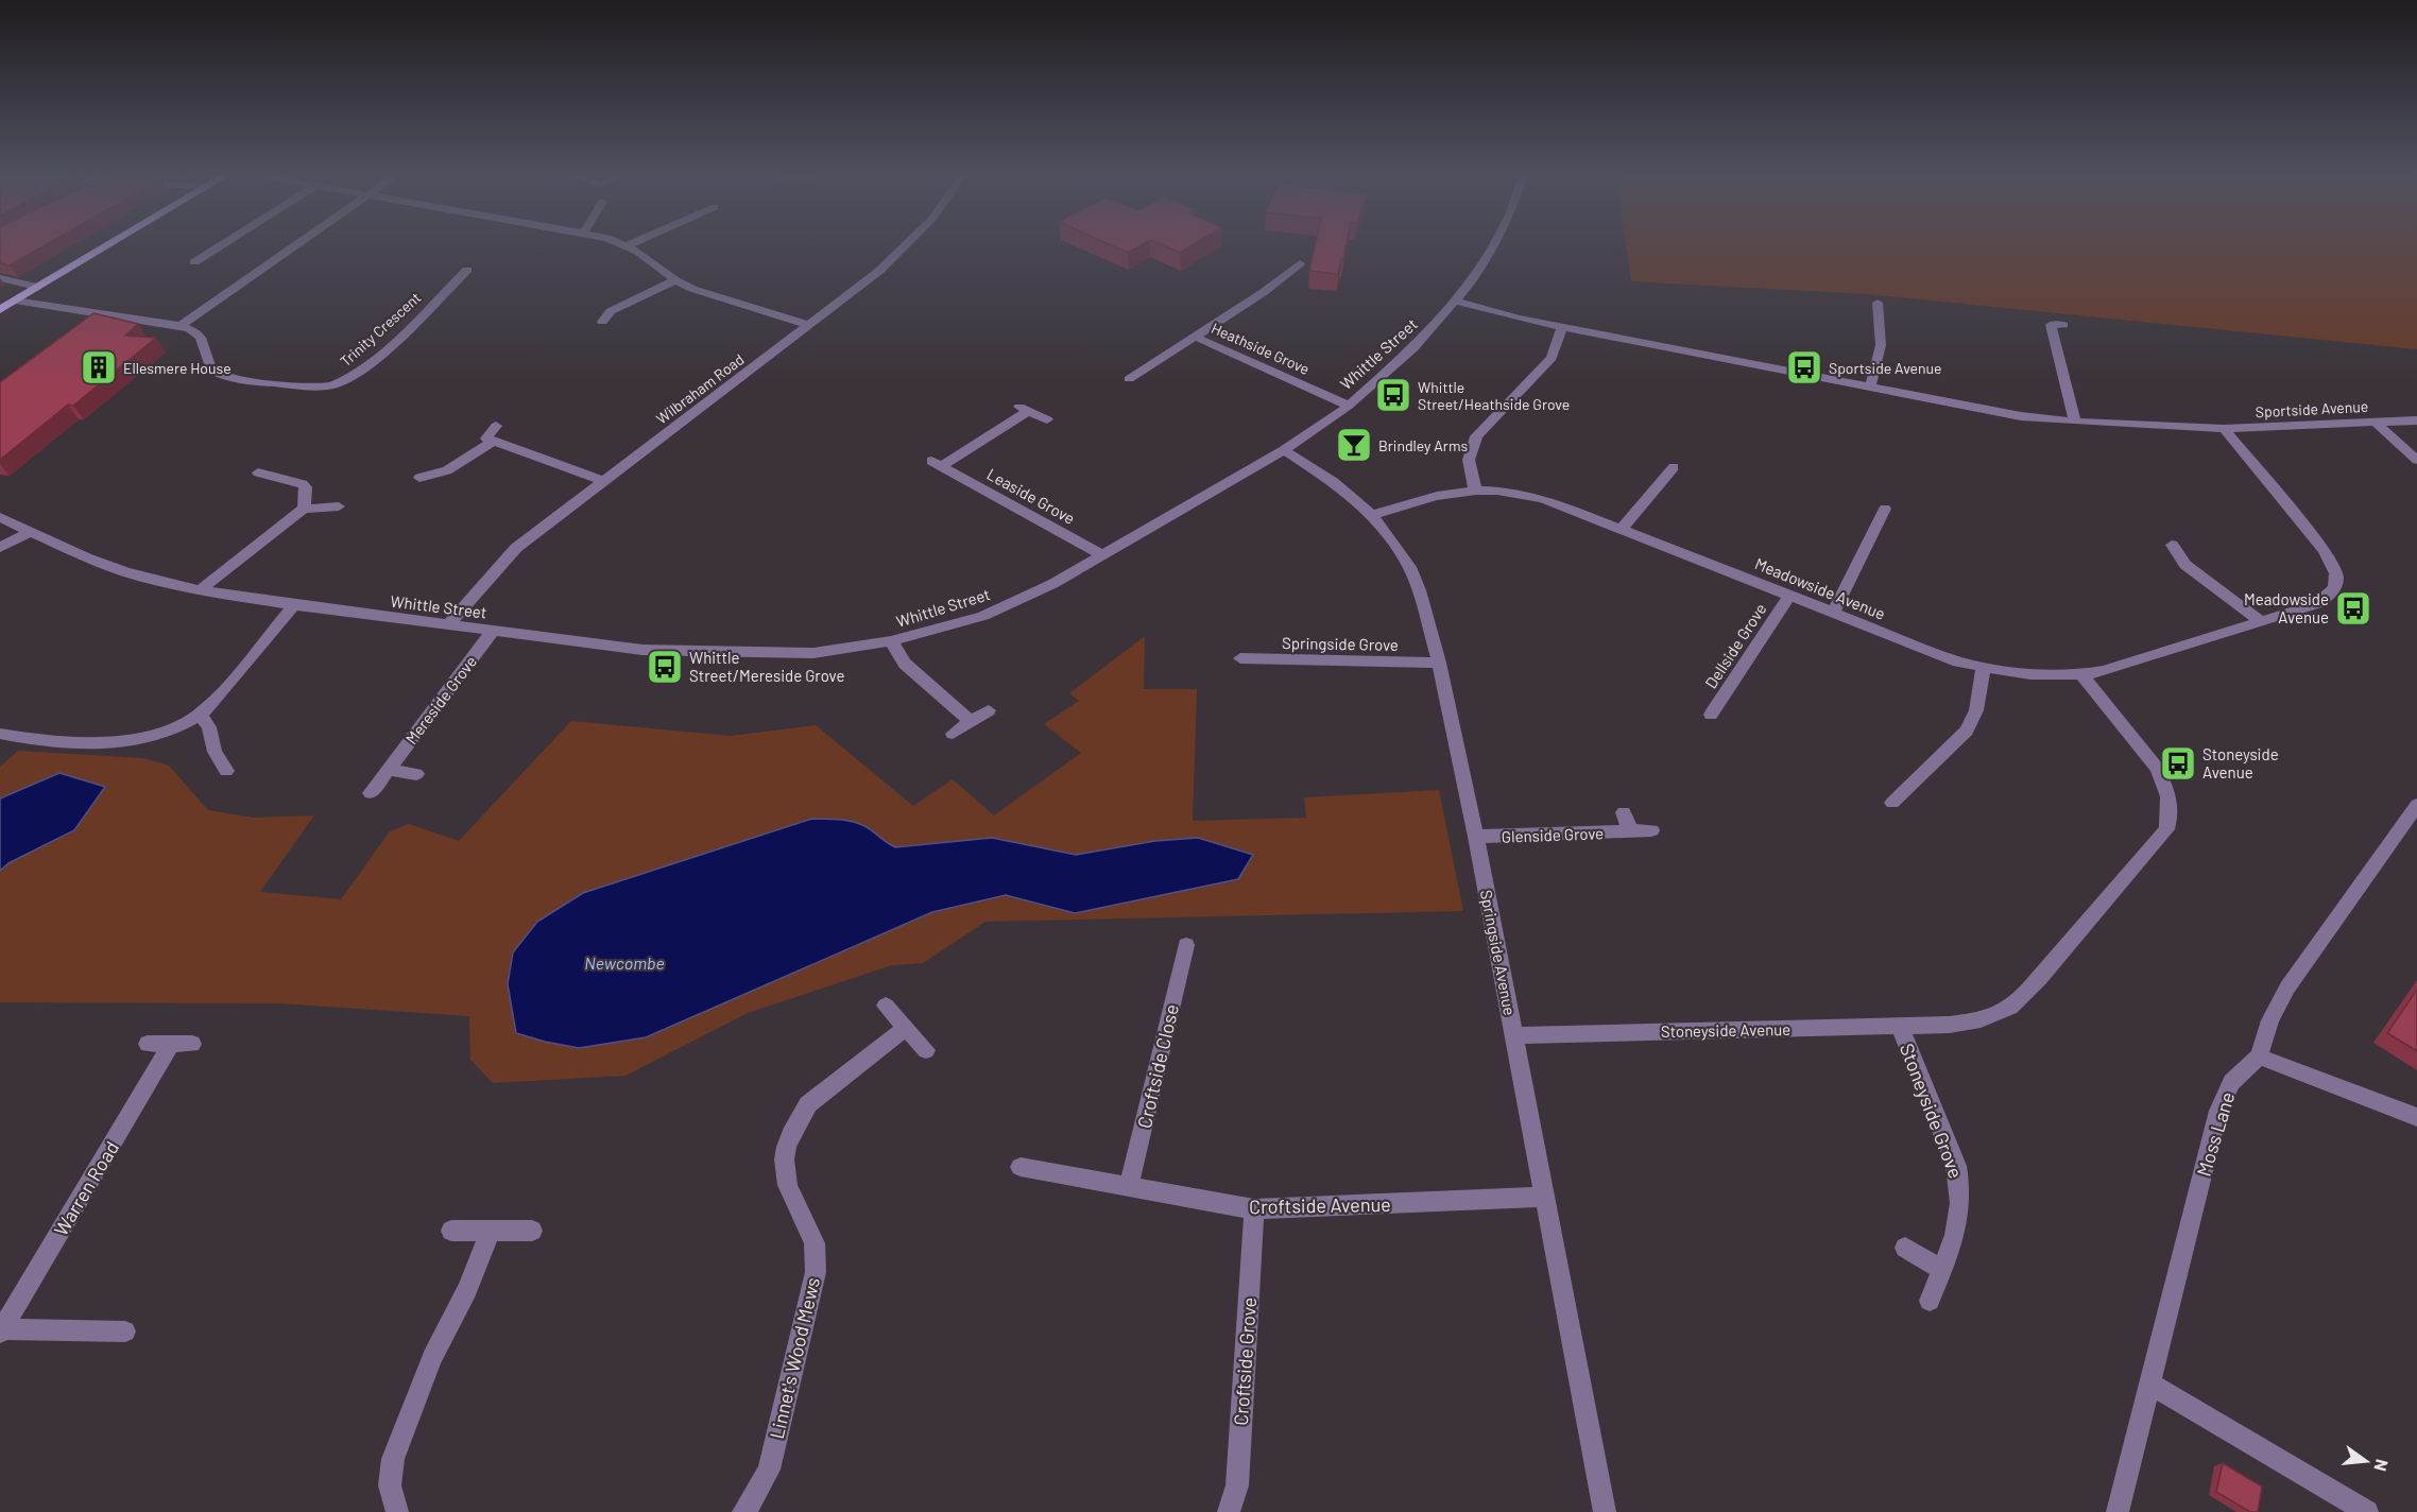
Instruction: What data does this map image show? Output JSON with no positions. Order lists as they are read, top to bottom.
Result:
{
  "streets": {
    "street": [
      "Trinity Crescent",
      "Heathside Grove",
      "Whittle Street",
      "Wilbraham Road",
      "Sportside Avenue",
      "Leaside Grove",
      "Meadowside Avenue",
      "Springside Grove",
      "Dellside Grove",
      "Mereside Grove",
      "Glenside Grove",
      "Springside Avenue",
      "Stoneyside Avenue",
      "Croftside Close",
      "Stoneyside Grove",
      "Moss Lane",
      "Warren Road",
      "Croftside Avenue",
      "Linnet's Wood Mews",
      "Croftside Grove"
    ]
  },
  "crossings": [
    ["Heathside Grove", "Whittle Street"],
    ["Whittle Street", "Wilbraham Road"],
    ["Whittle Street", "Sportside Avenue"],
    ["Whittle Street", "Leaside Grove"],
    ["Whittle Street", "Mereside Grove"],
    ["Whittle Street", "Springside Avenue"],
    ["Sportside Avenue", "Meadowside Avenue"],
    ["Meadowside Avenue", "Dellside Grove"],
    ["Meadowside Avenue", "Springside Avenue"],
    ["Meadowside Avenue", "Stoneyside Avenue"],
    ["Springside Grove", "Springside Avenue"],
    ["Glenside Grove", "Springside Avenue"],
    ["Springside Avenue", "Stoneyside Avenue"],
    ["Springside Avenue", "Croftside Avenue"],
    ["Stoneyside Avenue", "Stoneyside Grove"],
    ["Croftside Close", "Croftside Avenue"],
    ["Croftside Avenue", "Croftside Grove"]
  ],
  "water": ["Newcombe"],
  "places": {
    "building": ["Ellesmere House"],
    "bus stop": [
      "Sportside Avenue",
      "Whittle Street/Heathside Grove",
      "Meadowside Avenue",
      "Whittle Street/Mereside Grove",
      "Stoneyside Avenue"
    ],
    "bar": ["Brindley Arms"]
  },
  "north": "right"
}
